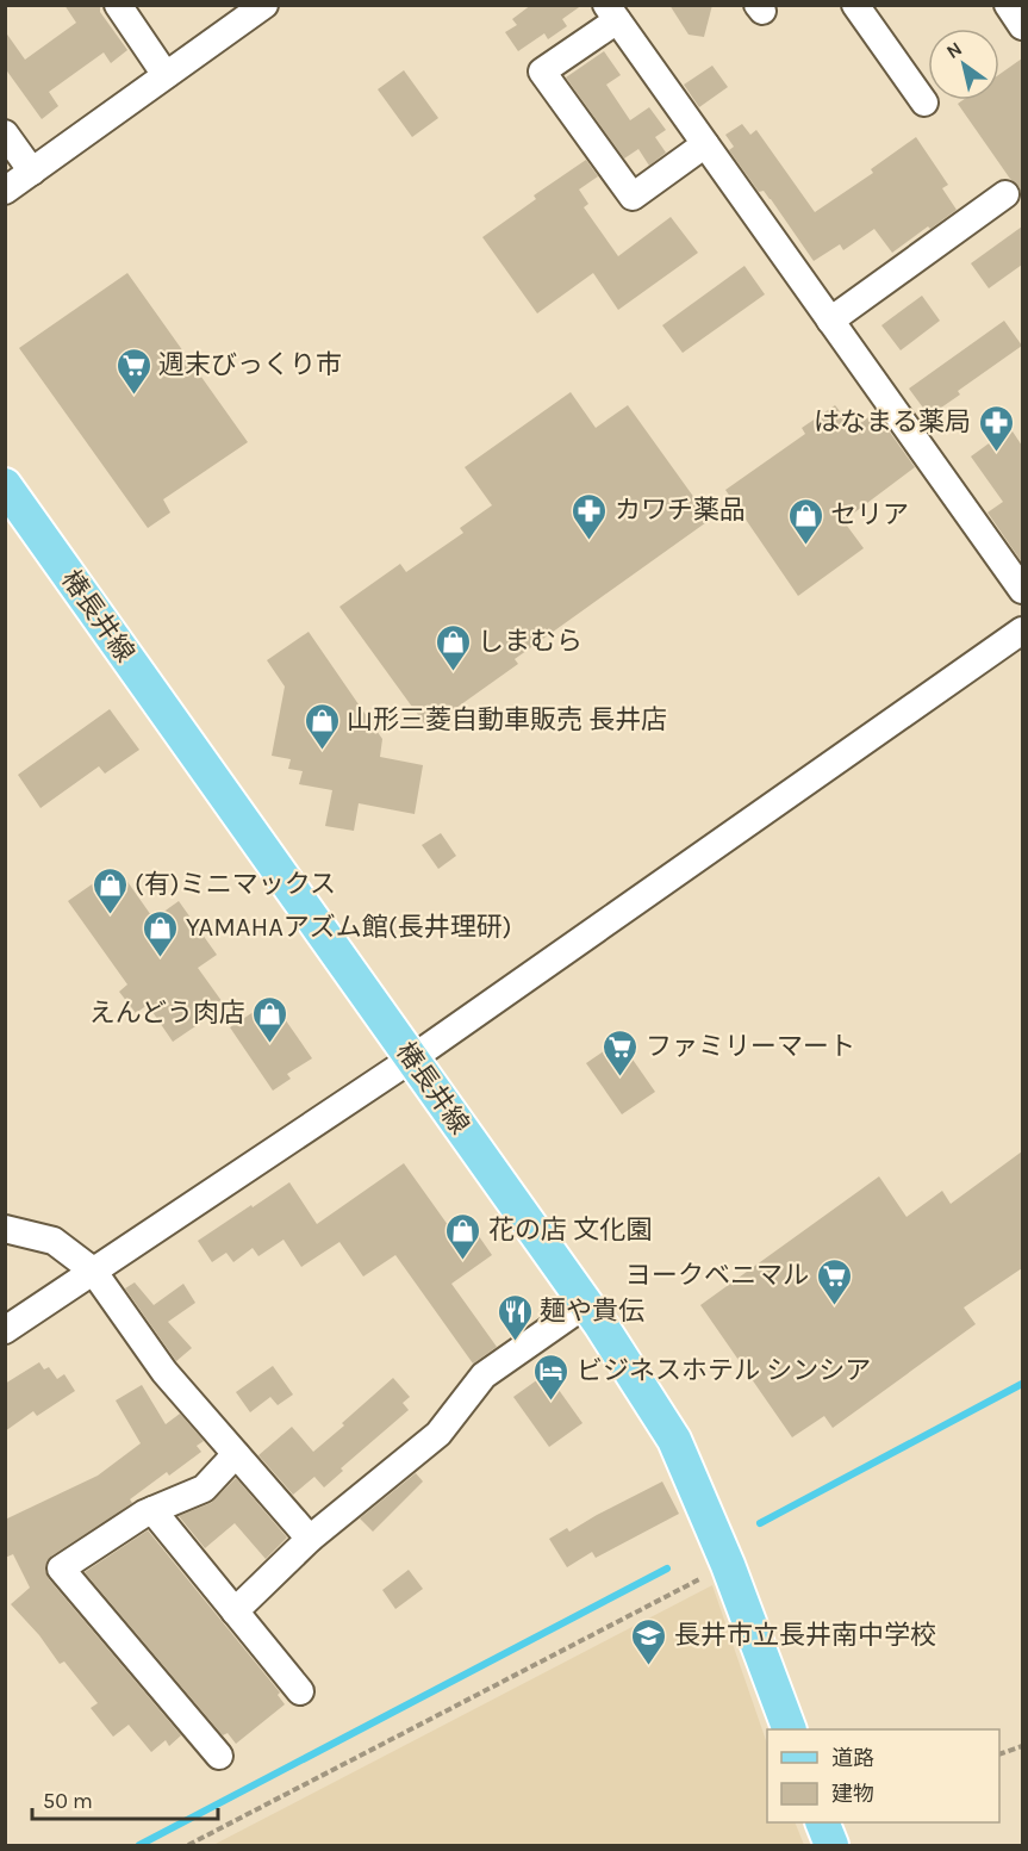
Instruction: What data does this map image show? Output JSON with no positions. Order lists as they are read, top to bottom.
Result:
{
  "streets": {
    "main road": ["椿長井線"]
  },
  "places": {
    "supermarket": ["週末びっくり市", "ファミリーマート", "ヨークベニマル"],
    "pharmacy": ["はなまる薬局", "カワチ薬品"],
    "shop": [
      "セリア",
      "しまむら",
      "山形三菱自動車販売 長井店",
      "(有)ミニマックス",
      "YAMAHAアズム館(長井理研)",
      "えんどう肉店",
      "花の店 文化園"
    ],
    "restaurant": ["麺や貴伝"],
    "hotel": ["ビジネスホテル シンシア"],
    "school or university": ["長井市立長井南中学校"]
  },
  "legend": ["道路", "建物"],
  "scale_bar": "50 m",
  "north": "top left"
}
